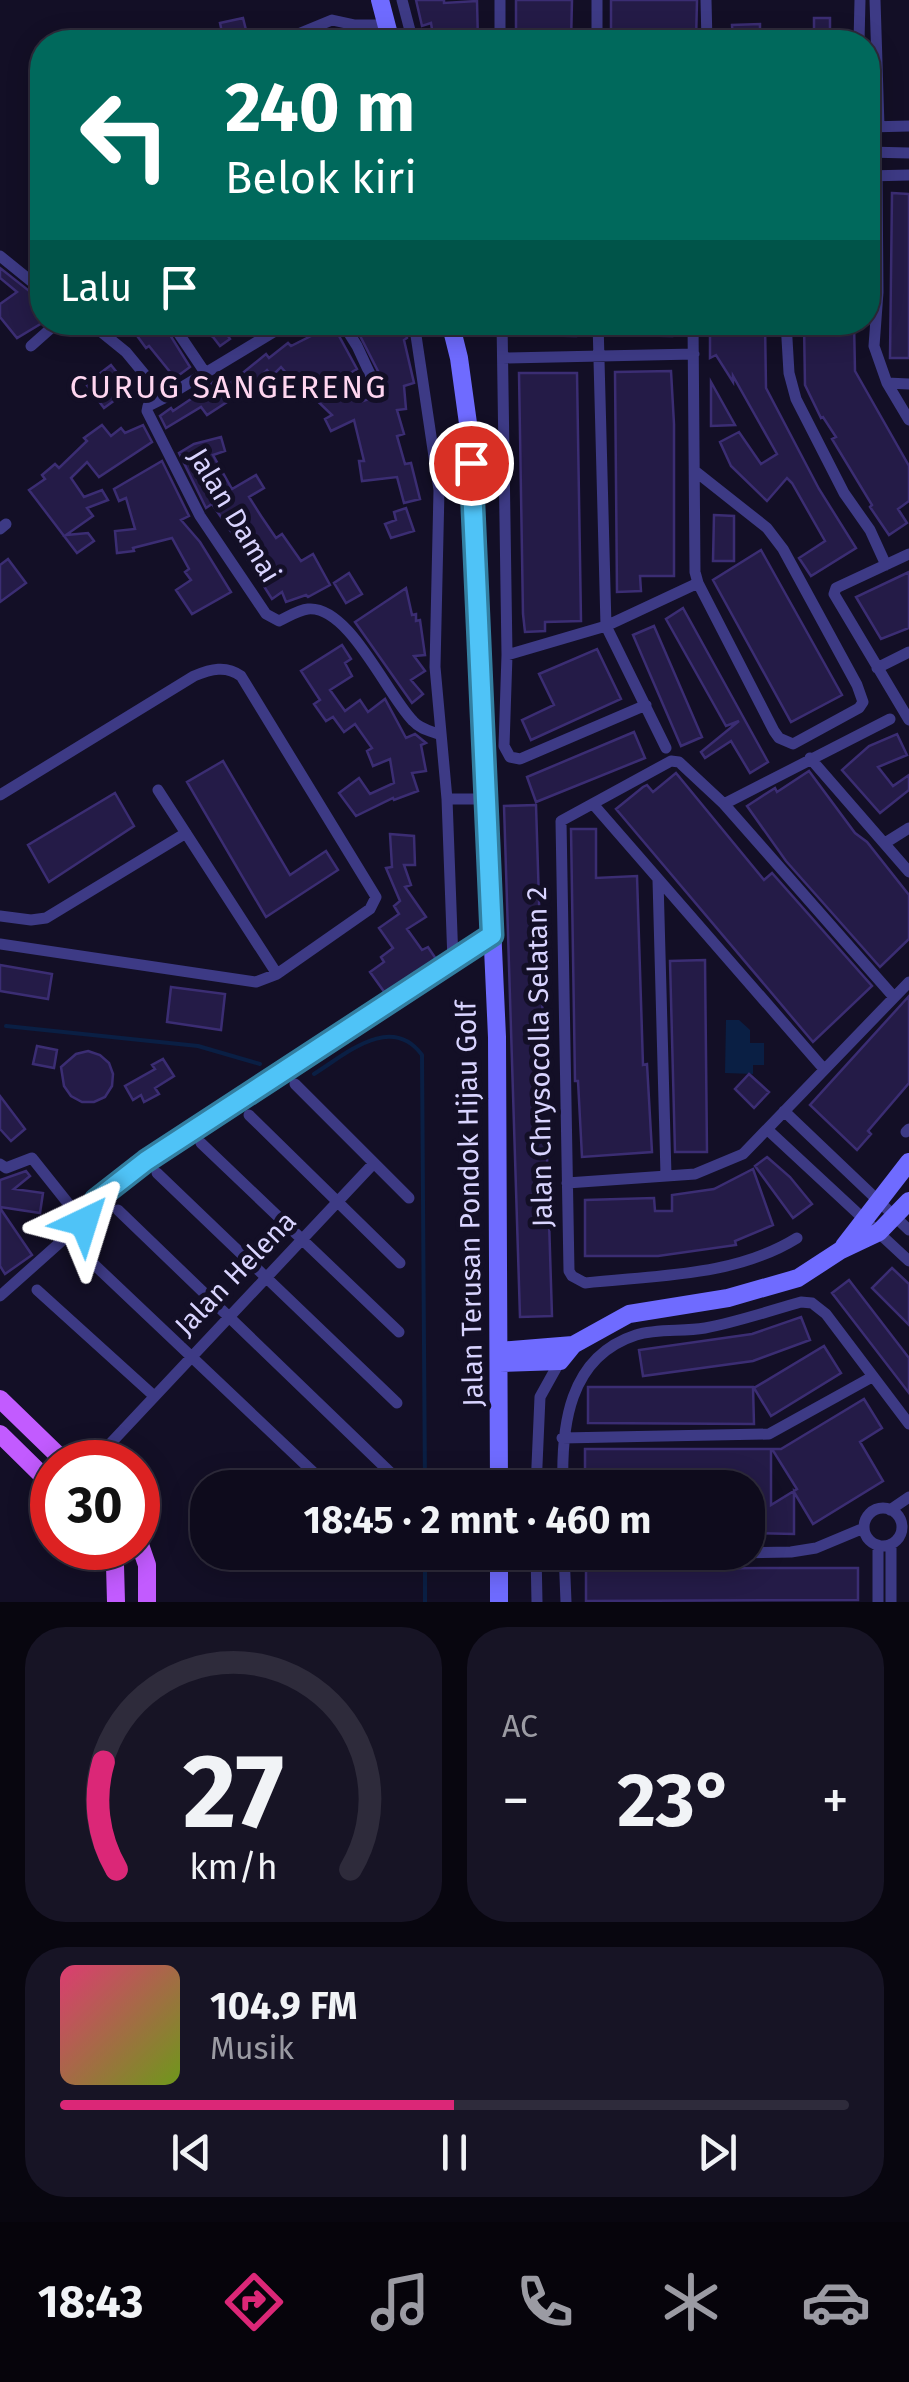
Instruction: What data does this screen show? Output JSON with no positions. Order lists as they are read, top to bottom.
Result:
{
  "streets": {
    "main road": ["Jalan Terusan Pondok Hijau Golf"],
    "street": ["Jalan Damai", "Jalan Chrysocolla Selatan 2", "Jalan Helena"]
  },
  "districts": ["CURUG SANGERENG"],
  "page": {
    "turn": ["240 m", "Belok kiri"],
    "then": "Lalu",
    "limit": "30",
    "trip": "18:45 · 2 mnt · 460 m",
    "tile": "AC",
    "heat": ["−", "23°", "+"],
    "song": ["104.9 FM", "Musik"],
    "tabs": "18:43",
    "gauge": ["27", "km/h"]
  }
}
